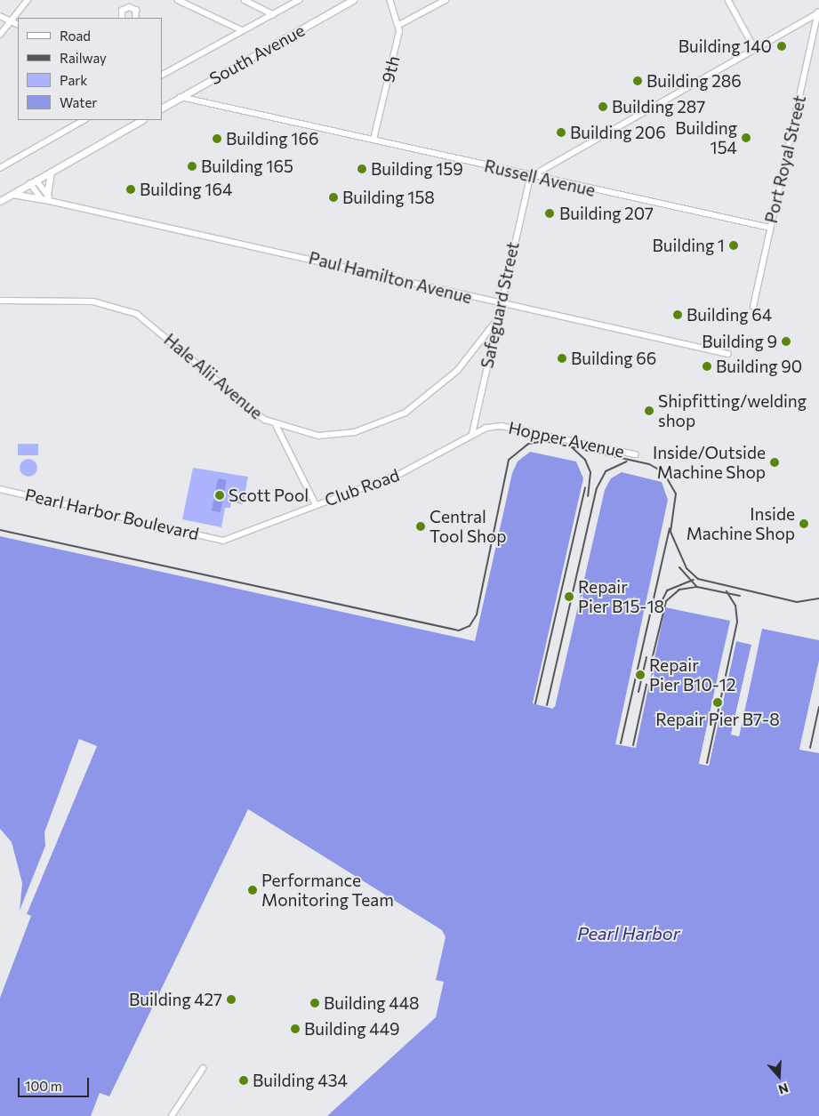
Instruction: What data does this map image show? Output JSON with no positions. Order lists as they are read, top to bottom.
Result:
{
  "streets": {
    "street": [
      "South Avenue",
      "9th",
      "Port Royal Street",
      "Russell Avenue",
      "Paul Hamilton Avenue",
      "Safeguard Street",
      "Hale Alii Avenue",
      "Hopper Avenue",
      "Club Road",
      "Pearl Harbor Boulevard"
    ]
  },
  "crossings": [
    ["South Avenue", "Russell Avenue"],
    ["9th", "Russell Avenue"],
    ["Port Royal Street", "Russell Avenue"],
    ["Russell Avenue", "Safeguard Street"],
    ["Paul Hamilton Avenue", "Safeguard Street"],
    ["Safeguard Street", "Hale Alii Avenue"],
    ["Safeguard Street", "Hopper Avenue"],
    ["Safeguard Street", "Club Road"],
    ["Hopper Avenue", "Club Road"],
    ["Club Road", "Pearl Harbor Boulevard"]
  ],
  "water": ["Pearl Harbor"],
  "places": [
    "Building 140",
    "Building 286",
    "Building 287",
    "Building 206",
    "Building 154",
    "Building 166",
    "Building 165",
    "Building 159",
    "Building 164",
    "Building 158",
    "Building 207",
    "Building 1",
    "Building 64",
    "Building 9",
    "Building 66",
    "Building 90",
    "Shipfitting/welding shop",
    "Inside/Outside Machine Shop",
    "Scott Pool",
    "Inside Machine Shop",
    "Central Tool Shop",
    "Repair Pier B15-18",
    "Repair Pier B10-12",
    "Repair Pier B7-8",
    "Performance Monitoring Team",
    "Building 427",
    "Building 448",
    "Building 449",
    "Building 434"
  ],
  "legend": [
    "Road",
    "Railway",
    "Park",
    "Water"
  ],
  "scale_bar": "100 m",
  "north": "bottom"
}
